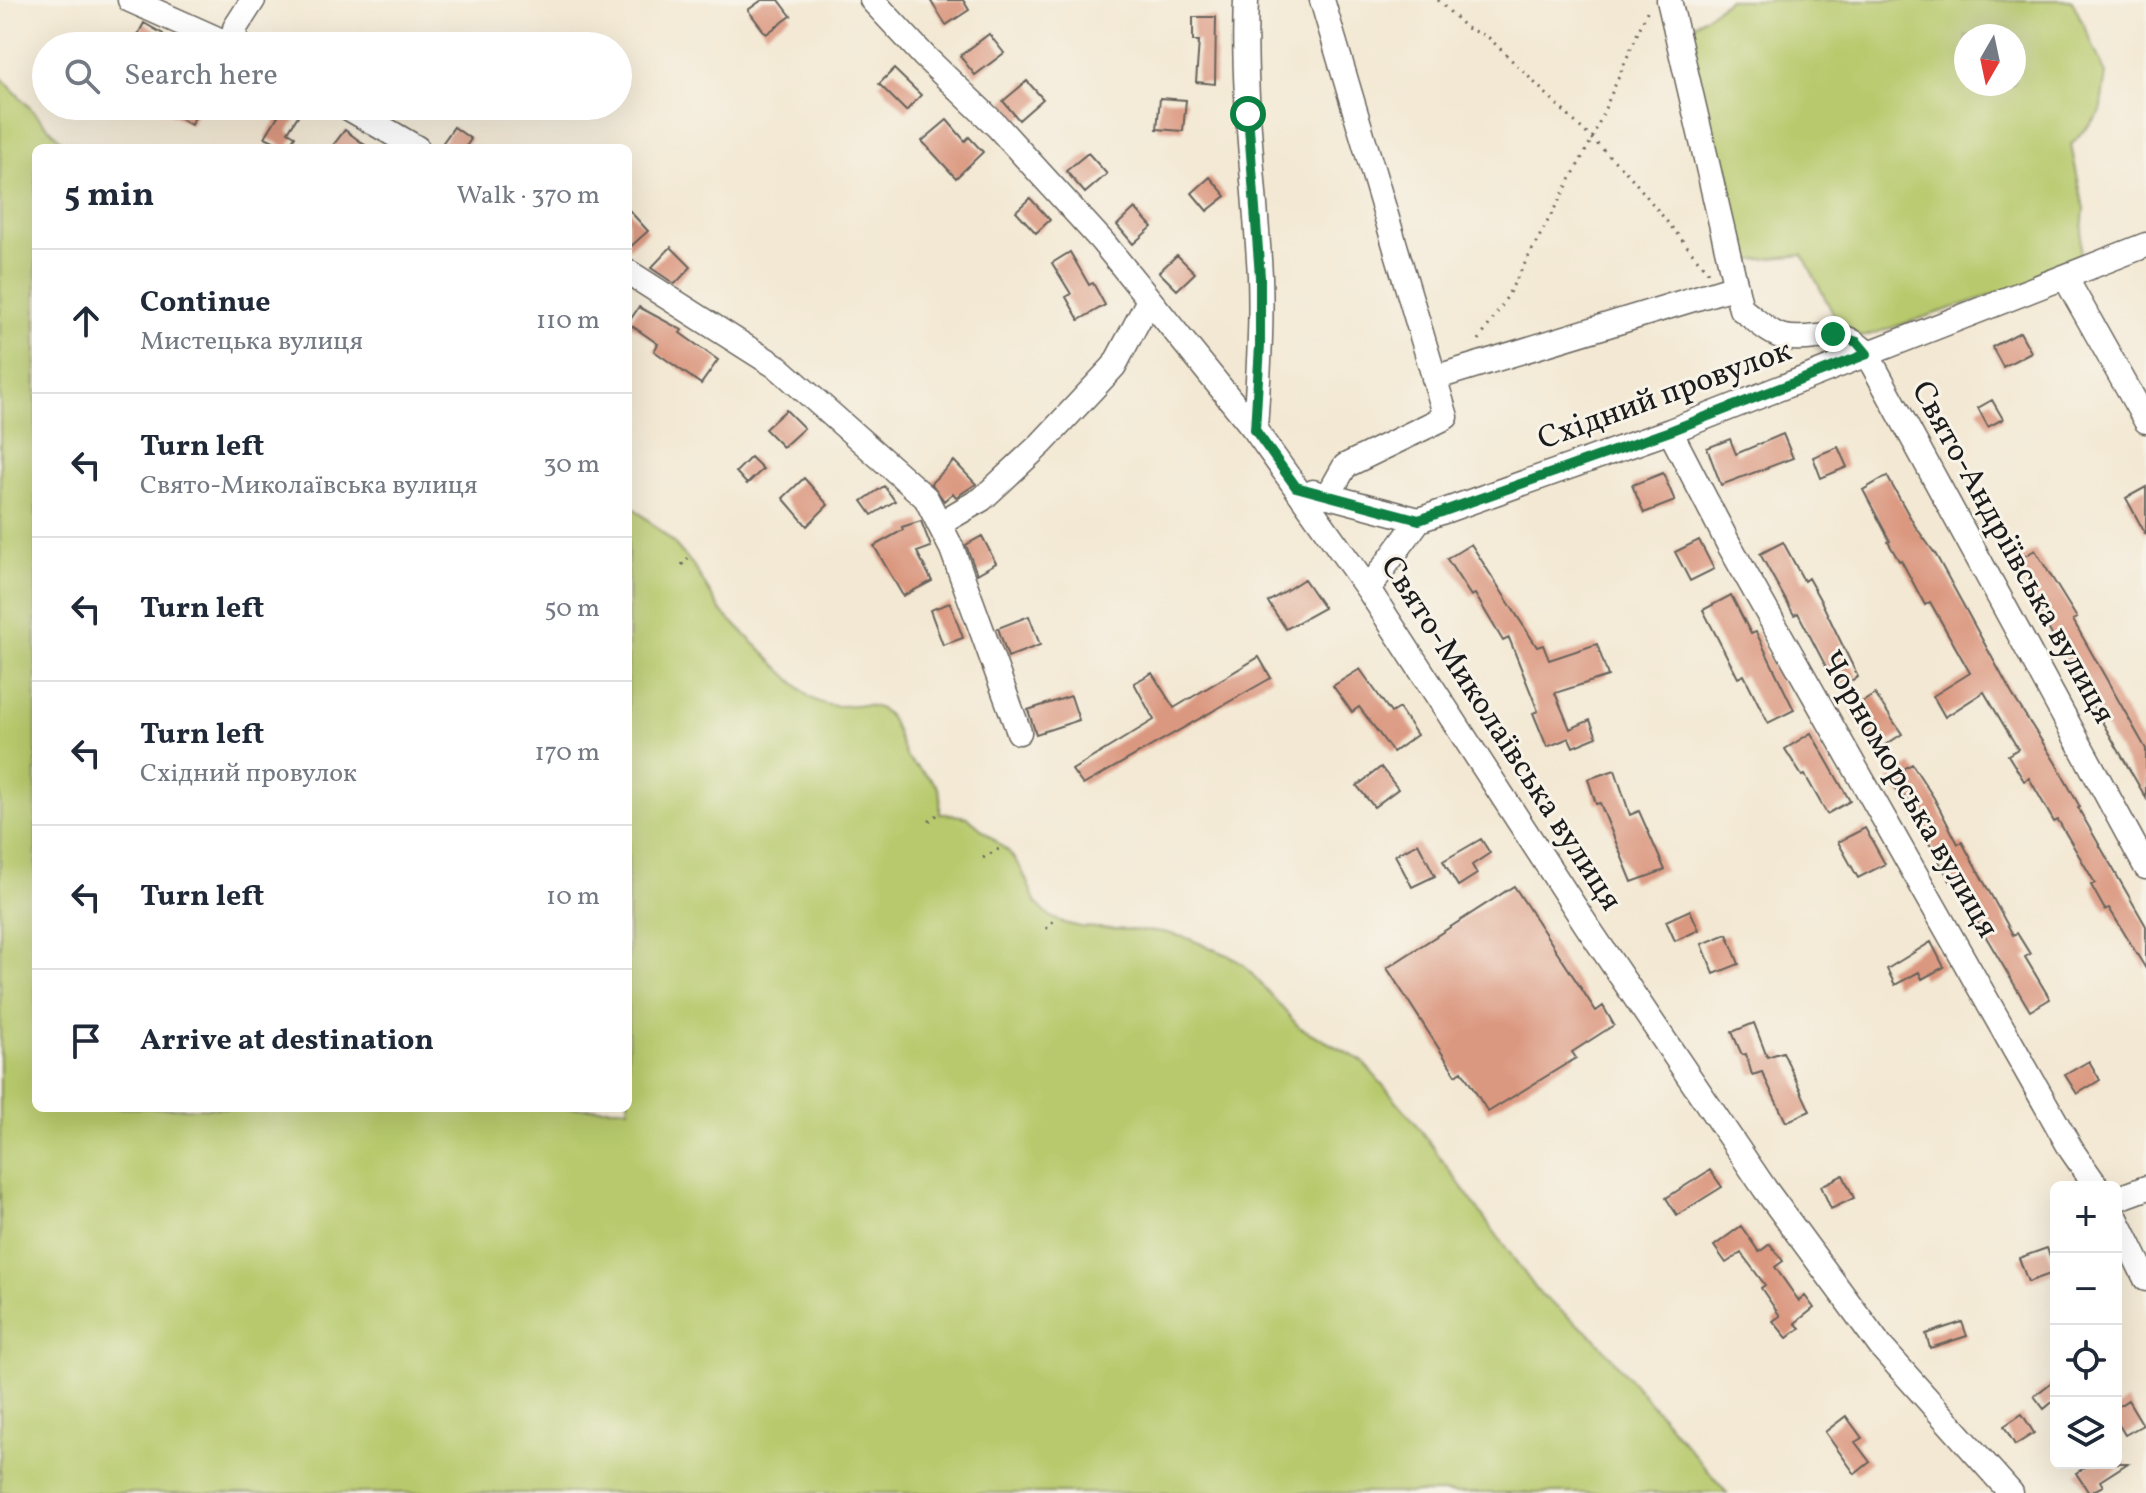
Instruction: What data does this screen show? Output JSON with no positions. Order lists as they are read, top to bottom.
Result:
{
  "streets": {
    "street": [
      "Східний провулок",
      "Свято-Андріївська вулиця",
      "Свято-Миколаївська вулиця",
      "Чорноморська вулиця"
    ]
  },
  "crossings": [
    ["Східний провулок", "Свято-Андріївська вулиця"],
    ["Східний провулок", "Чорноморська вулиця"]
  ],
  "north": "bottom",
  "page": {
    "search": "Search here",
    "heading": ["5 min", "Walk · 370 m"],
    "list": [
      ["Continue", "Мистецька вулиця", "110 m"],
      ["Turn left", "Свято-Миколаївська вулиця", "30 m"],
      ["Turn left", "50 m"],
      ["Turn left", "Східний провулок", "170 m"],
      ["Turn left", "10 m"],
      "Arrive at destination"
    ],
    "map_buttons": ["+", "−"]
  }
}
